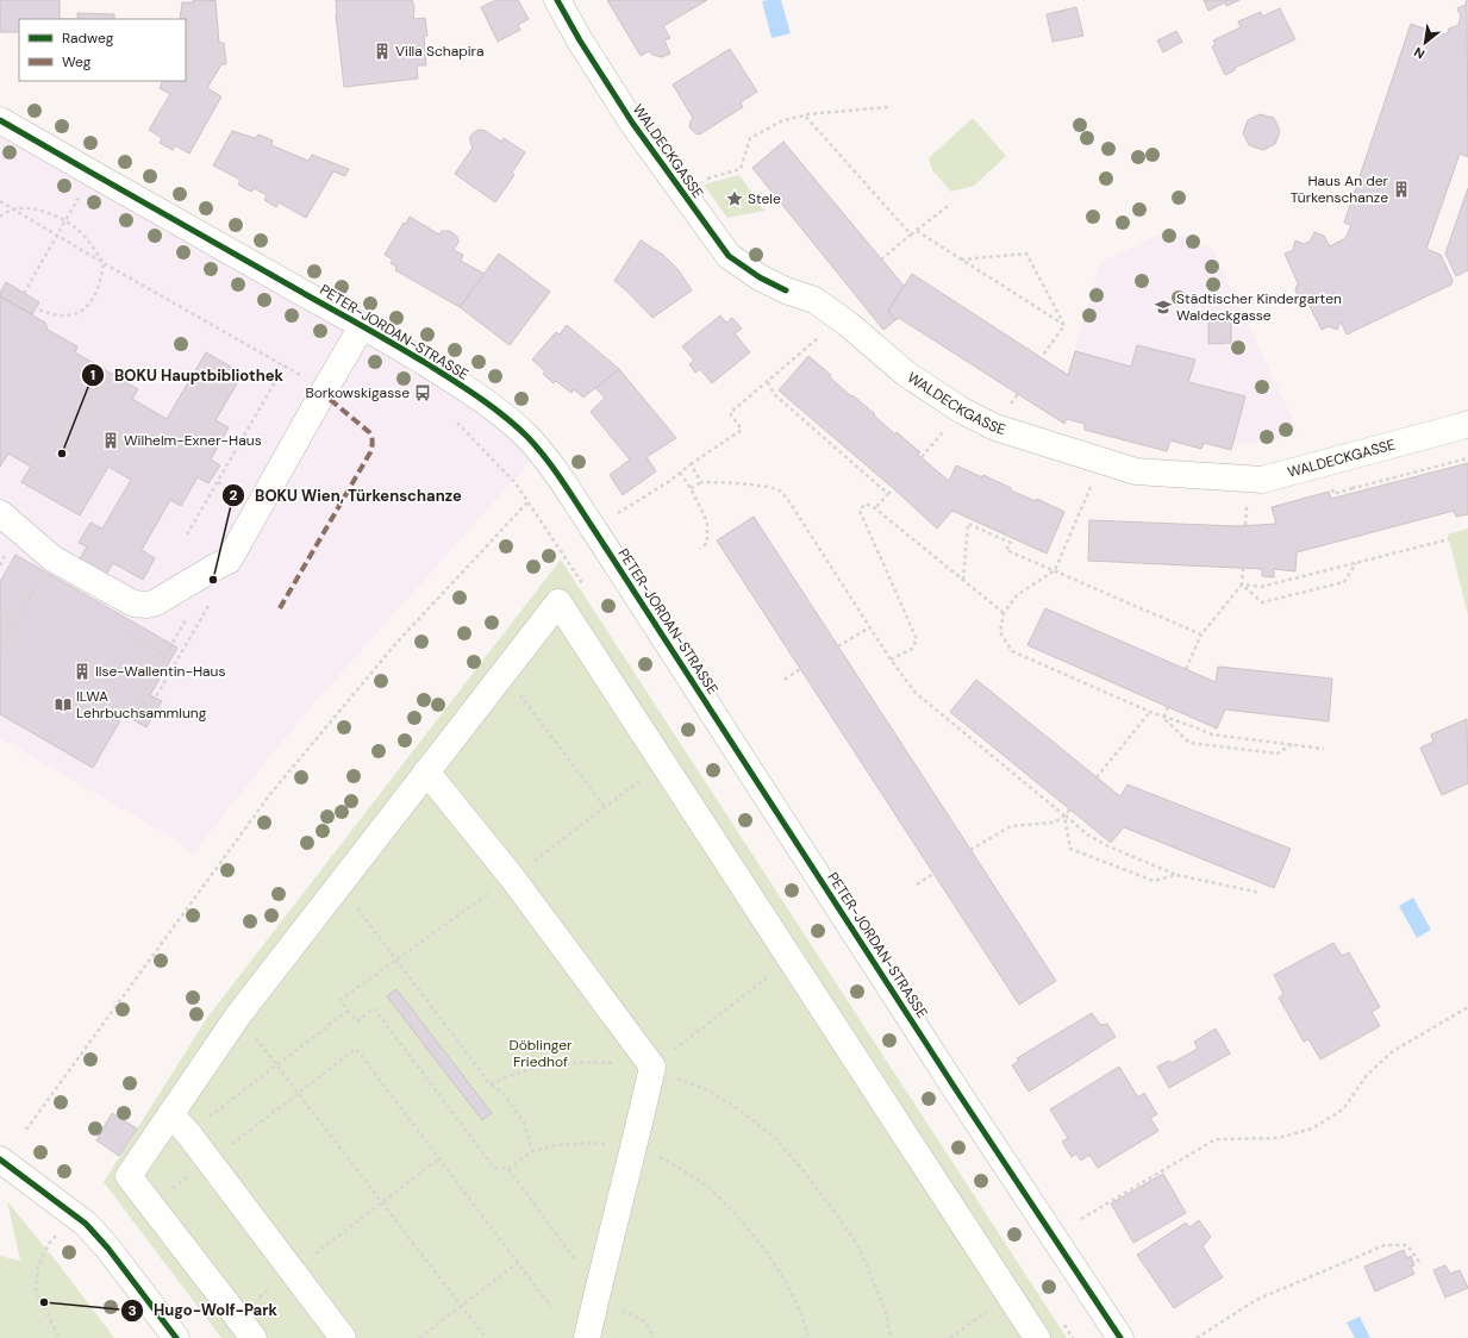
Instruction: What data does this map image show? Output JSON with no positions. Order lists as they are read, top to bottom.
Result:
{
  "streets": {
    "street": ["WALDECKGASSE", "PETER-JORDAN-STRASSE"]
  },
  "parks": ["Döblinger Friedhof"],
  "places": {
    "building": [
      "Villa Schapira",
      "Haus An der Türkenschanze",
      "Wilhelm-Exner-Haus",
      "Ilse-Wallentin-Haus"
    ],
    "place": ["Stele"],
    "school or university": ["Städtischer Kindergarten Waldeckgasse"],
    "bus stop": ["Borkowskigasse"],
    "other": ["BOKU Hauptbibliothek", "BOKU Wien, Türkenschanze", "Hugo-Wolf-Park"],
    "library": ["ILWA Lehrbuchsammlung"]
  },
  "legend": ["Radweg", "Weg"],
  "north": "bottom left"
}
